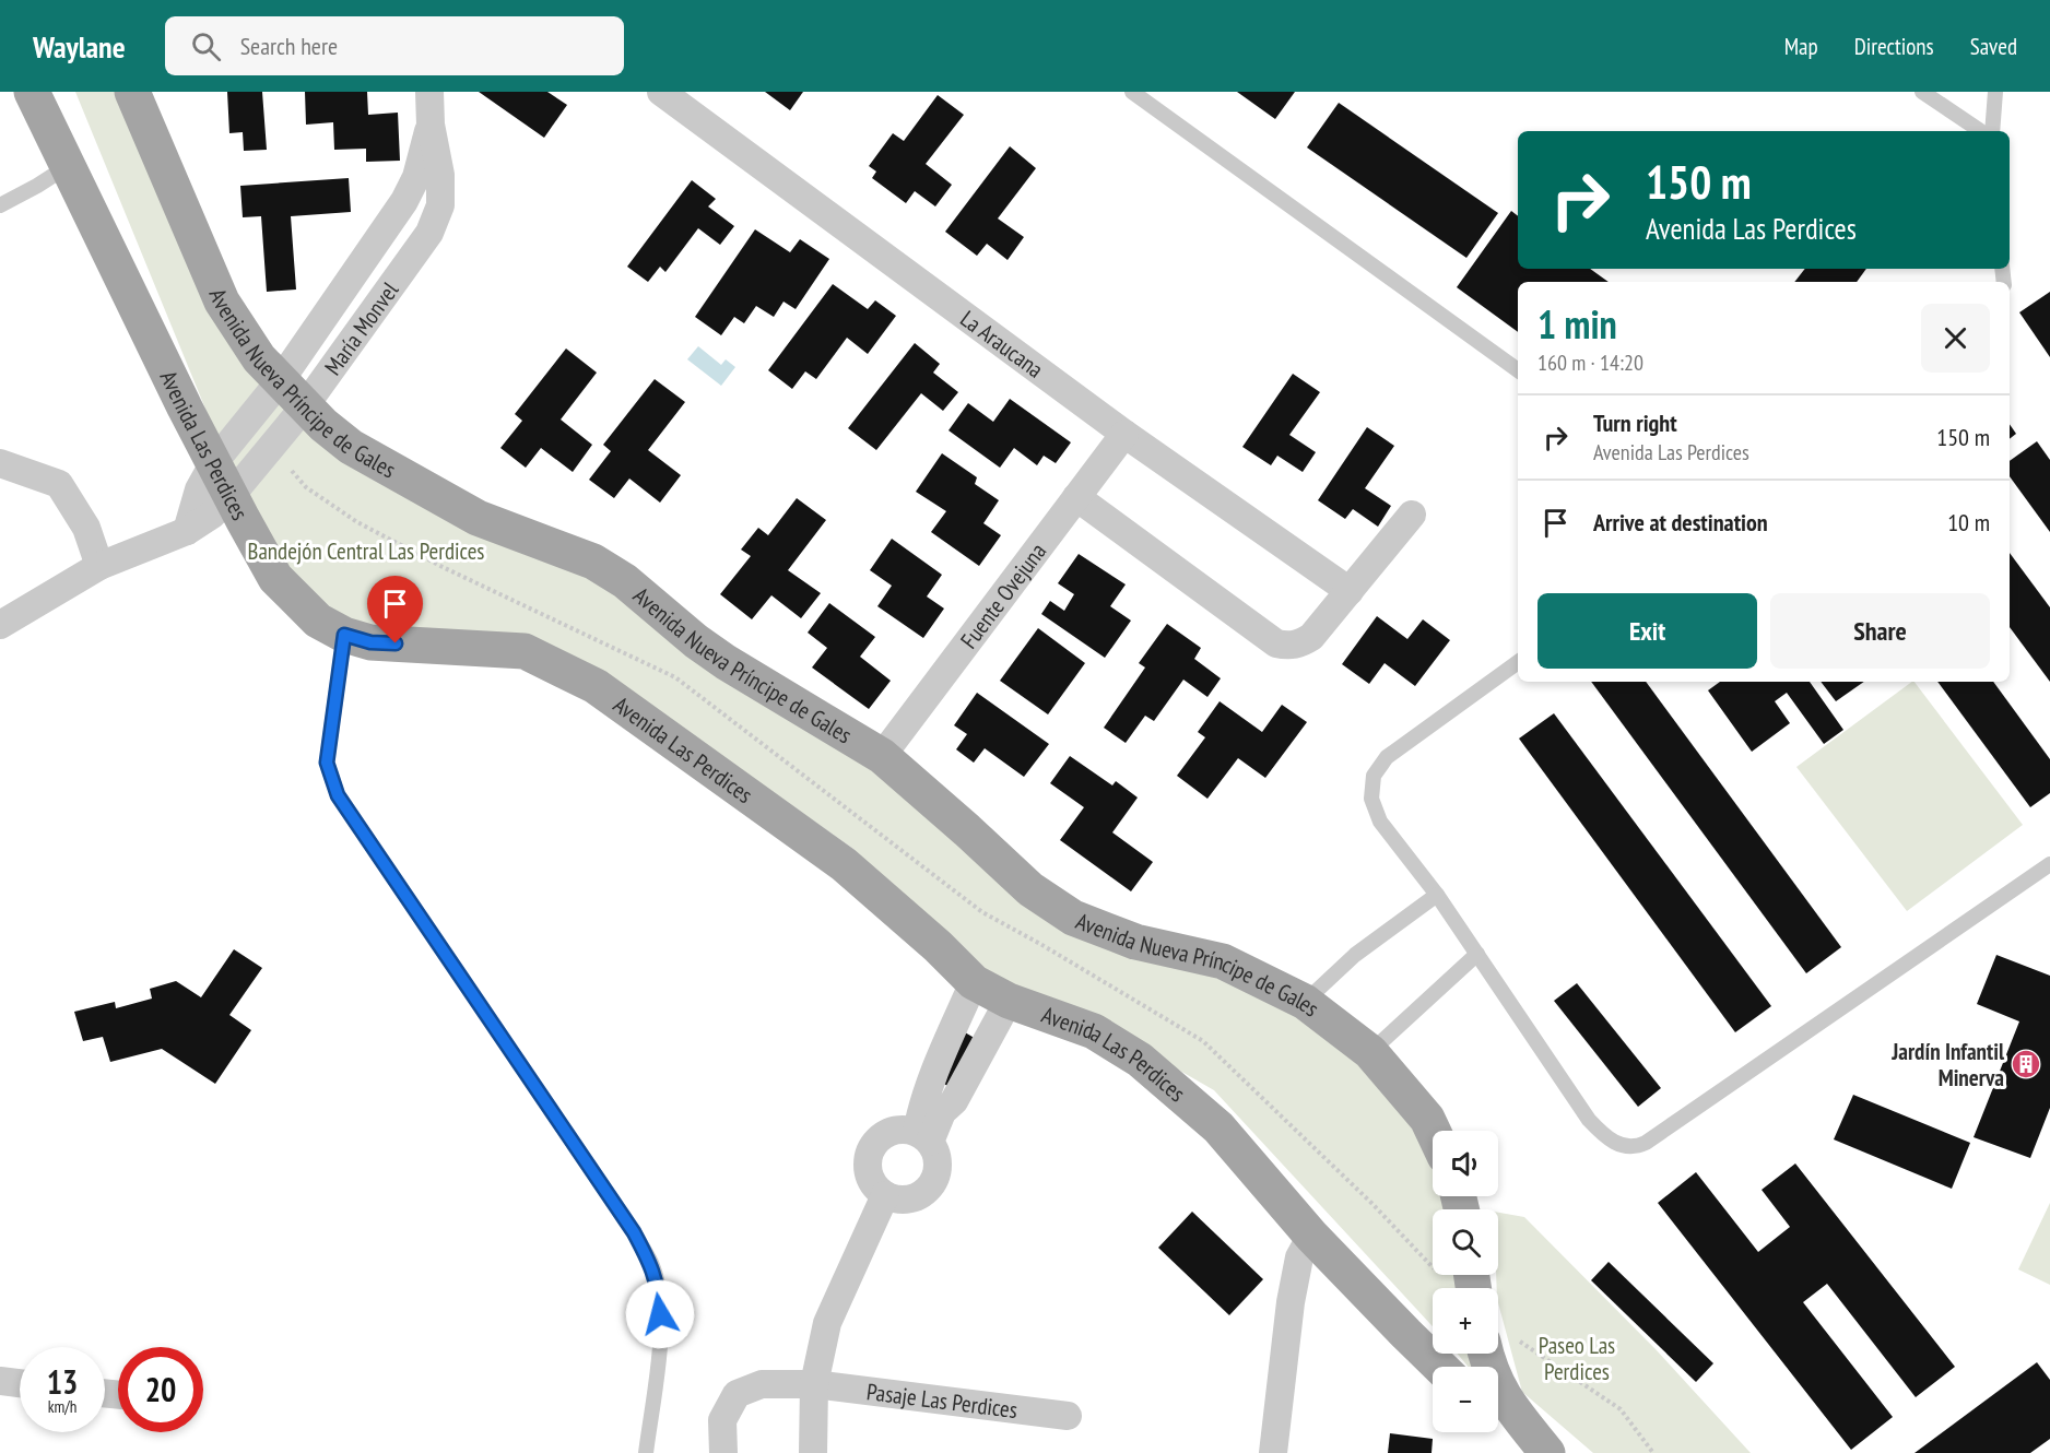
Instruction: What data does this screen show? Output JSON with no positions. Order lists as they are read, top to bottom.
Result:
{
  "streets": {
    "main road": ["Avenida Nueva Príncipe de Gales", "Avenida Las Perdices"],
    "street": [
      "María Monvel",
      "La Araucana",
      "Fuente Ovejuna",
      "Pasaje Las Perdices"
    ]
  },
  "crossings": [
    ["María Monvel", "Avenida Nueva Príncipe de Gales"],
    ["María Monvel", "Avenida Las Perdices"],
    ["La Araucana", "Fuente Ovejuna"],
    ["Avenida Nueva Príncipe de Gales", "Fuente Ovejuna"]
  ],
  "parks": ["Bandejón Central Las Perdices", "Paseo Las Perdices"],
  "places": {
    "building": ["Jardín Infantil Minerva"]
  },
  "page": {
    "header": "Waylane",
    "search": "Search here",
    "nav": ["Map", "Directions", "Saved"],
    "turn": ["150 m", "Avenida Las Perdices"],
    "heading": ["1 min", "160 m · 14:20"],
    "list": [
      {
        "name": "Turn right",
        "note": "Avenida Las Perdices",
        "value": "150 m"
      },
      {
        "name": "Arrive at destination",
        "value": "10 m"
      }
    ],
    "buttons": ["Exit", "Share"],
    "map_buttons": ["+", "−"],
    "speed": "13 km/h",
    "limit": "20"
  }
}
